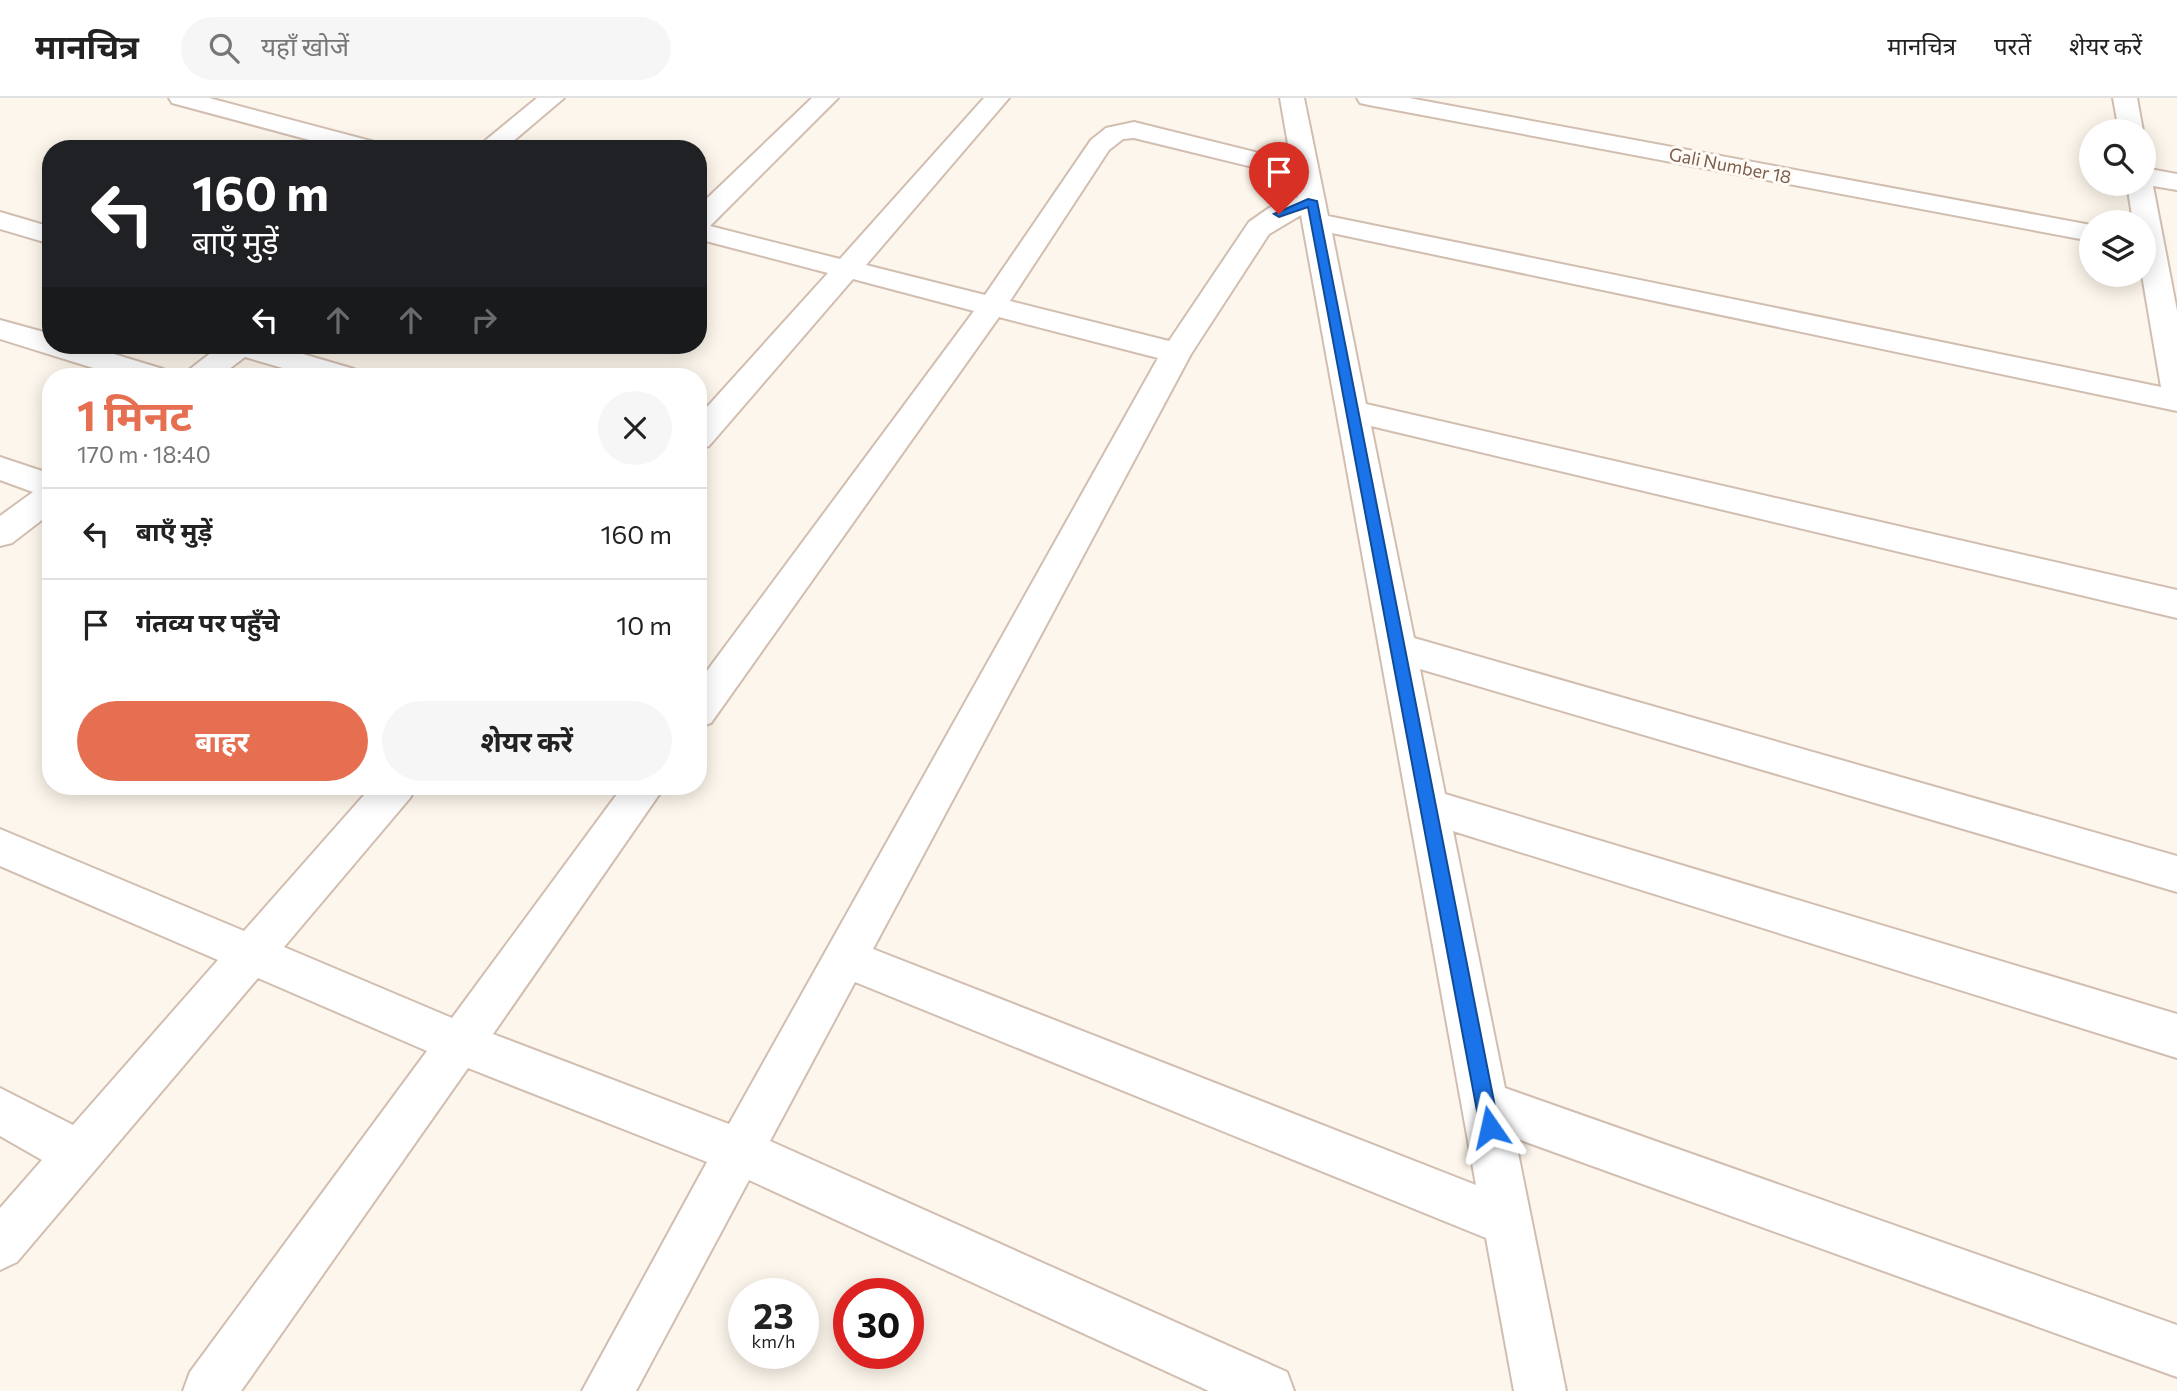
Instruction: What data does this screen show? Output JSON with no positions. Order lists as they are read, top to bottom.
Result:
{
  "streets": {
    "street": ["Gali Number 18"]
  },
  "page": {
    "header": "मानचित्र",
    "search": "यहाँ खोजें",
    "nav": ["मानचित्र", "परतें", "शेयर करें"],
    "turn": ["160 m", "बाएँ मुड़ें"],
    "heading": ["1 मिनट", "170 m · 18:40"],
    "list": [
      {
        "name": "बाएँ मुड़ें",
        "value": "160 m"
      },
      {
        "name": "गंतव्य पर पहुँचे",
        "value": "10 m"
      }
    ],
    "buttons": ["बाहर", "शेयर करें"],
    "speed": "23 km/h",
    "limit": "30"
  }
}
